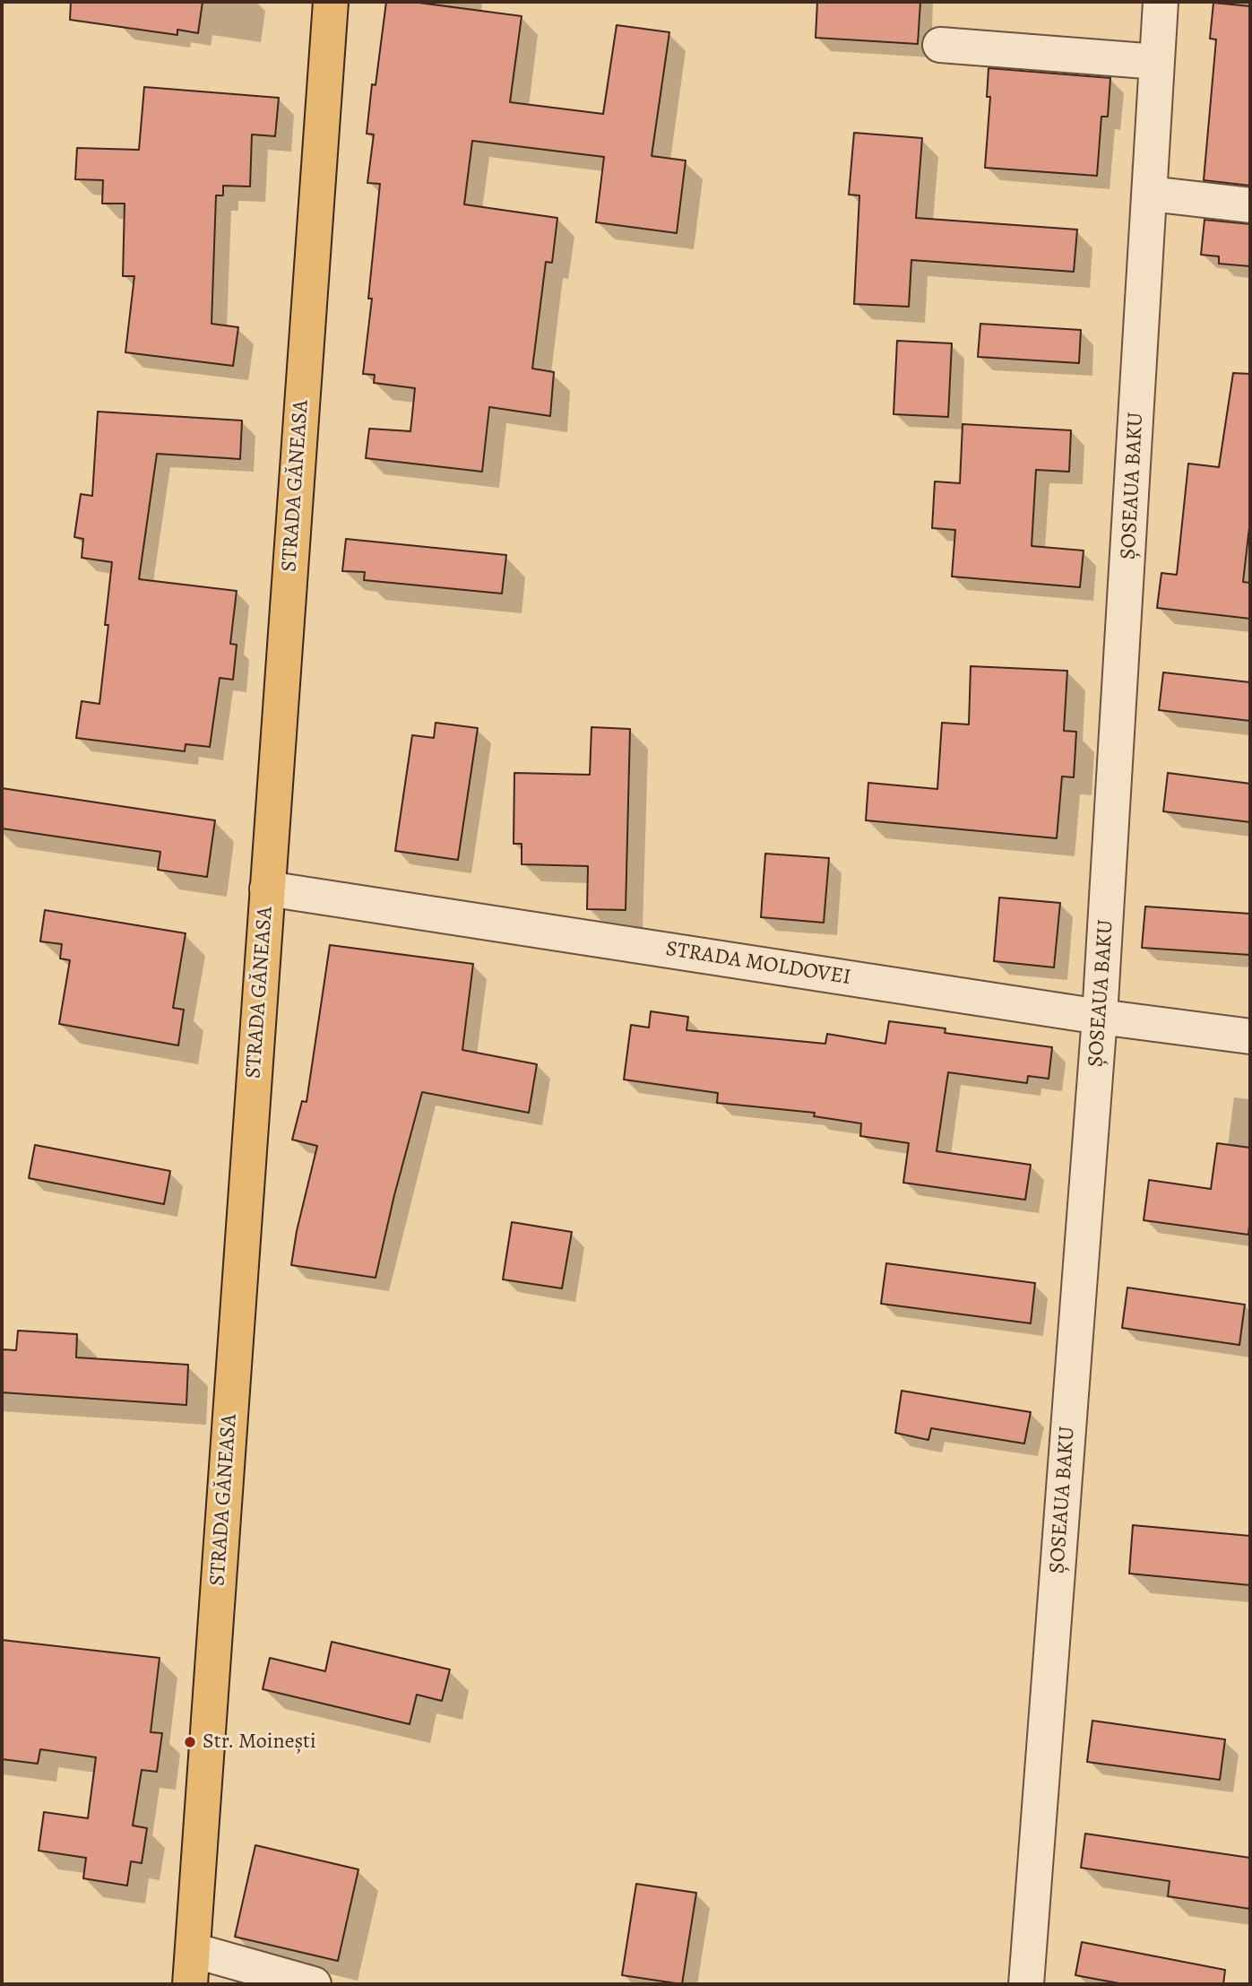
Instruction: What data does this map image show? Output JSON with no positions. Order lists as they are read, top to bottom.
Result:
{
  "streets": {
    "main road": ["STRADA GĂNEASA"],
    "street": ["ȘOSEAUA BAKU", "STRADA MOLDOVEI"]
  },
  "crossings": [
    ["STRADA GĂNEASA", "STRADA MOLDOVEI"],
    ["ȘOSEAUA BAKU", "STRADA MOLDOVEI"]
  ],
  "places": ["Str. Moinești"]
}
